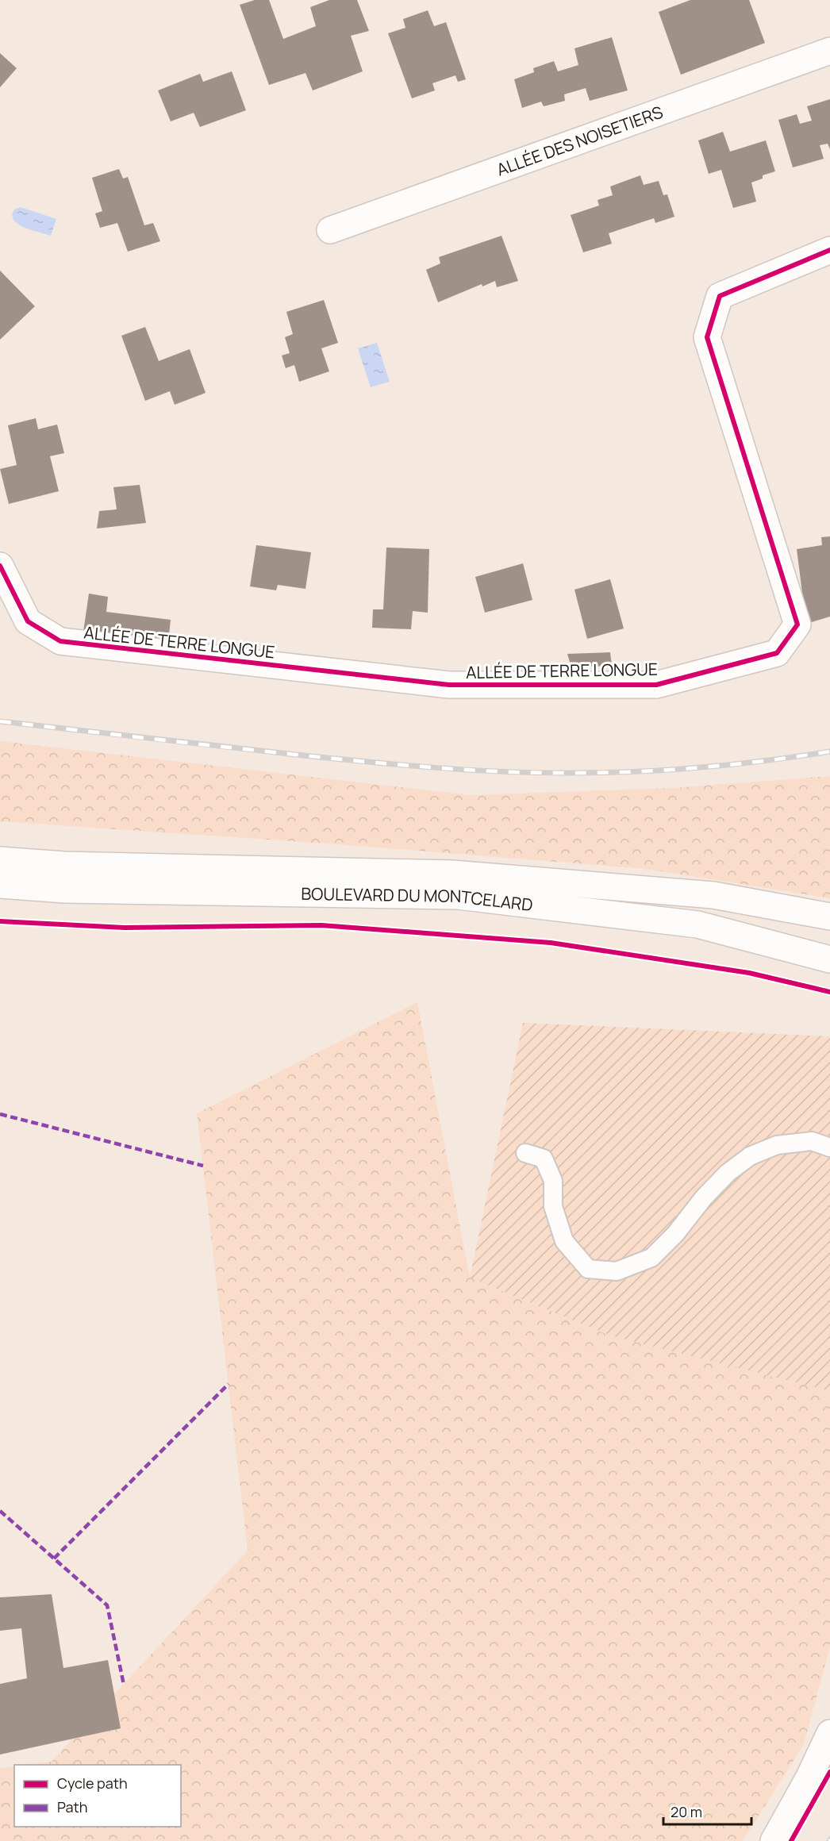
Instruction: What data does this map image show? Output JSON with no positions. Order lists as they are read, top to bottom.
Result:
{
  "streets": {
    "street": ["ALLÉE DES NOISETIERS", "ALLÉE DE TERRE LONGUE", "BOULEVARD DU MONTCELARD"]
  },
  "legend": ["Cycle path", "Path"],
  "scale_bar": "20 m"
}
